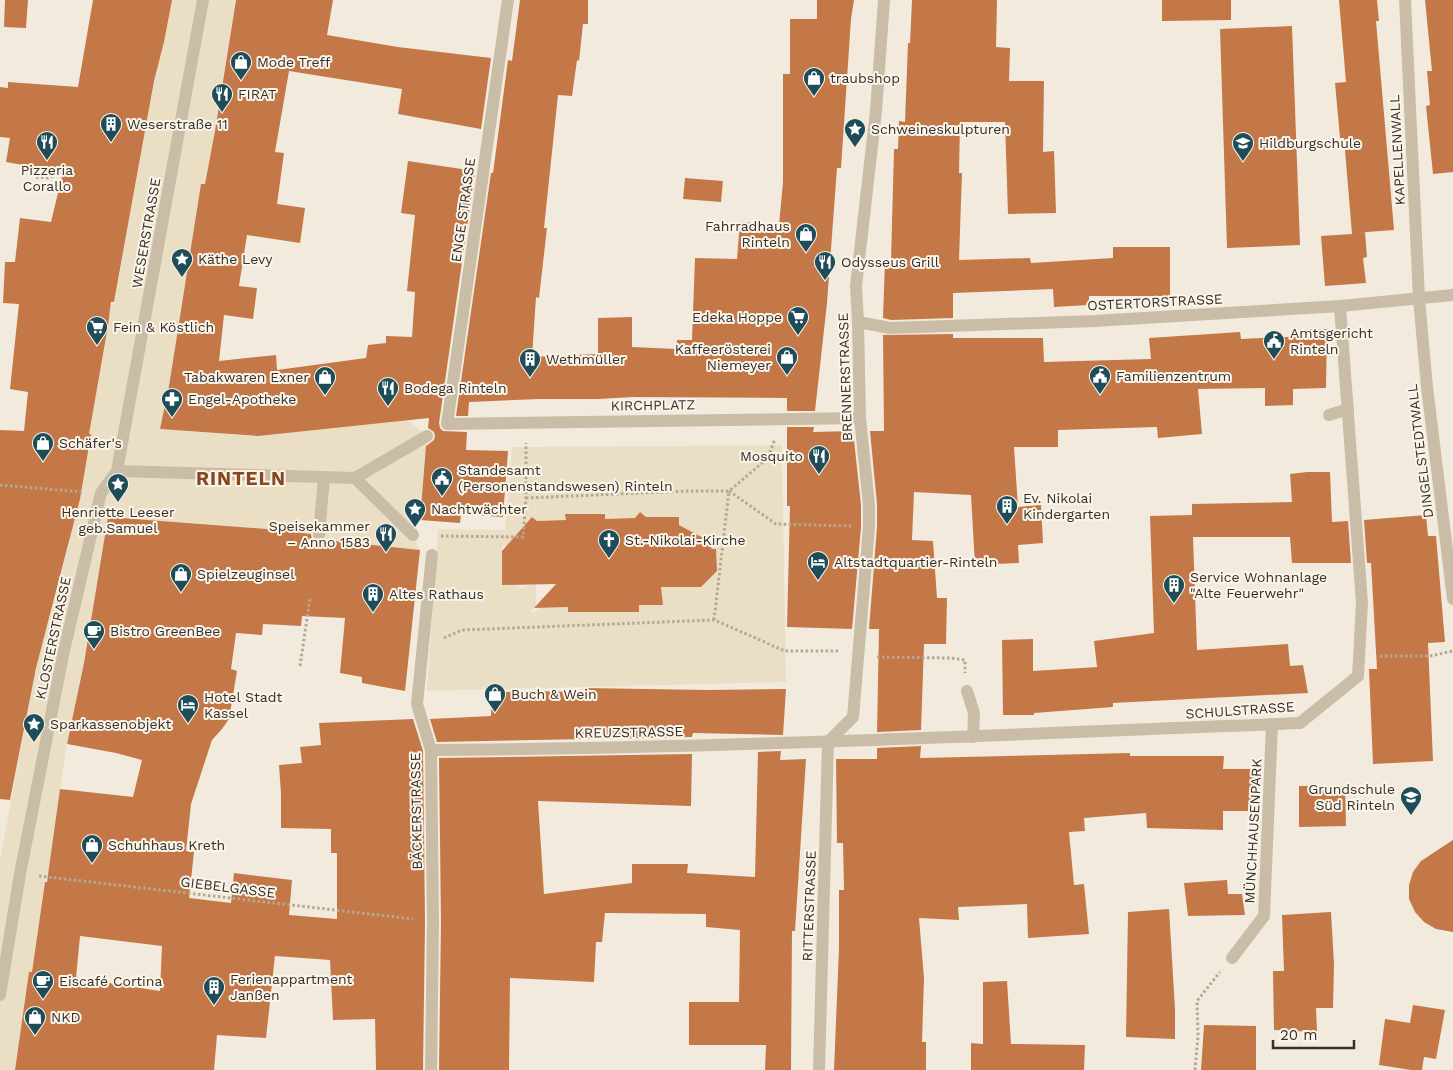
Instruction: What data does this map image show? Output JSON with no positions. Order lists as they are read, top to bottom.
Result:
{
  "streets": {
    "street": [
      "KAPELLENWALL",
      "ENGE STRASSE",
      "WESERSTRASSE",
      "OSTERTORSTRASSE",
      "BRENNERSTRASSE",
      "KIRCHPLATZ",
      "DINGELSTEDTWALL",
      "KLOSTERSTRASSE",
      "SCHULSTRASSE",
      "KREUZSTRASSE",
      "BÄCKERSTRASSE",
      "MÜNCHHAUSENPARK",
      "RITTERSTRASSE"
    ],
    "path": ["GIEBELGASSE"]
  },
  "crossings": [
    ["KAPELLENWALL", "OSTERTORSTRASSE"],
    ["KAPELLENWALL", "DINGELSTEDTWALL"],
    ["ENGE STRASSE", "KIRCHPLATZ"],
    ["WESERSTRASSE", "KLOSTERSTRASSE"],
    ["OSTERTORSTRASSE", "BRENNERSTRASSE"],
    ["OSTERTORSTRASSE", "DINGELSTEDTWALL"],
    ["OSTERTORSTRASSE", "SCHULSTRASSE"],
    ["BRENNERSTRASSE", "KIRCHPLATZ"],
    ["BRENNERSTRASSE", "SCHULSTRASSE"],
    ["BRENNERSTRASSE", "KREUZSTRASSE"],
    ["BRENNERSTRASSE", "RITTERSTRASSE"],
    ["KLOSTERSTRASSE", "GIEBELGASSE"],
    ["SCHULSTRASSE", "KREUZSTRASSE"],
    ["SCHULSTRASSE", "MÜNCHHAUSENPARK"],
    ["SCHULSTRASSE", "RITTERSTRASSE"],
    ["KREUZSTRASSE", "BÄCKERSTRASSE"],
    ["KREUZSTRASSE", "RITTERSTRASSE"],
    ["BÄCKERSTRASSE", "GIEBELGASSE"]
  ],
  "districts": ["RINTELN"],
  "places": {
    "shop": [
      "Mode Treff",
      "traubshop",
      "Fahrradhaus Rinteln",
      "Kaffeerösterei Niemeyer",
      "Tabakwaren Exner",
      "Schäfer's",
      "Spielzeuginsel",
      "Buch & Wein",
      "Schuhhaus Kreth",
      "NKD"
    ],
    "restaurant": [
      "FIRAT",
      "Pizzeria Corallo",
      "Odysseus Grill",
      "Bodega Rinteln",
      "Mosquito",
      "Speisekammer – Anno 1583"
    ],
    "building": [
      "Weserstraße 11",
      "Wethmüller",
      "Ev. Nikolai Kindergarten",
      "Service Wohnanlage \"Alte Feuerwehr\"",
      "Altes Rathaus",
      "Ferienappartment Janßen"
    ],
    "place": [
      "Schweineskulpturen",
      "Käthe Levy",
      "Henriette Leeser geb.Samuel",
      "Nachtwächter",
      "Sparkassenobjekt"
    ],
    "school or university": ["Hildburgschule", "Grundschule Süd Rinteln"],
    "supermarket": ["Edeka Hoppe", "Fein & Köstlich"],
    "public building": ["Amtsgericht Rinteln", "Familienzentrum", "Standesamt (Personenstandswesen) Rinteln"],
    "pharmacy": ["Engel-Apotheke"],
    "church": ["St.-Nikolai-Kirche"],
    "hotel": ["Altstadtquartier-Rinteln", "Hotel Stadt Kassel"],
    "cafe": ["Bistro GreenBee", "Eiscafé Cortina"]
  },
  "scale_bar": "20 m"
}
